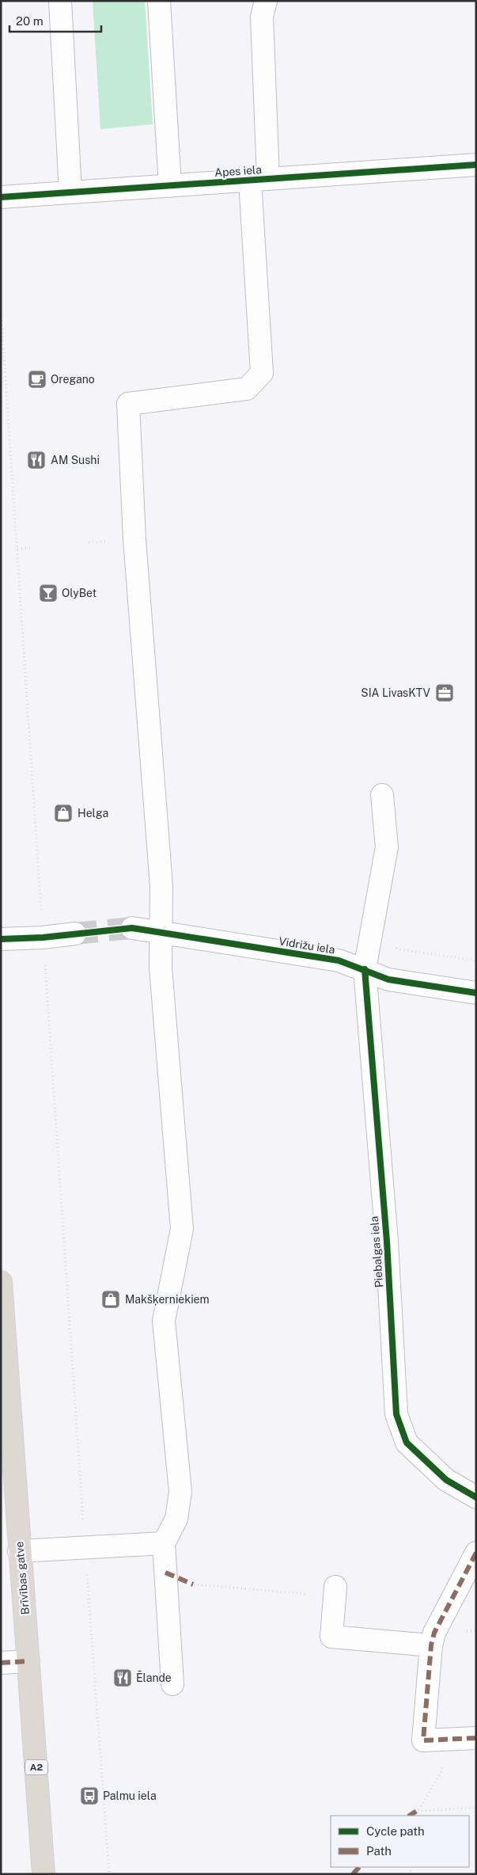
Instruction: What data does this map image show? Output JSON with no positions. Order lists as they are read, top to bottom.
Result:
{
  "streets": {
    "highway": ["Brīvības gatve", "A2"],
    "street": ["Apes iela", "Vidrižu iela", "Piebalgas iela"]
  },
  "crossings": [
    ["Vidrižu iela", "Piebalgas iela"]
  ],
  "places": {
    "cafe": ["Oregano"],
    "restaurant": ["AM Sushi", "Ēlande"],
    "bar": ["OlyBet"],
    "office": ["SIA LivasKTV"],
    "shop": ["Helga", "Makšķerniekiem"],
    "bus stop": ["Palmu iela"]
  },
  "legend": ["Cycle path", "Path"],
  "scale_bar": "20 m"
}
